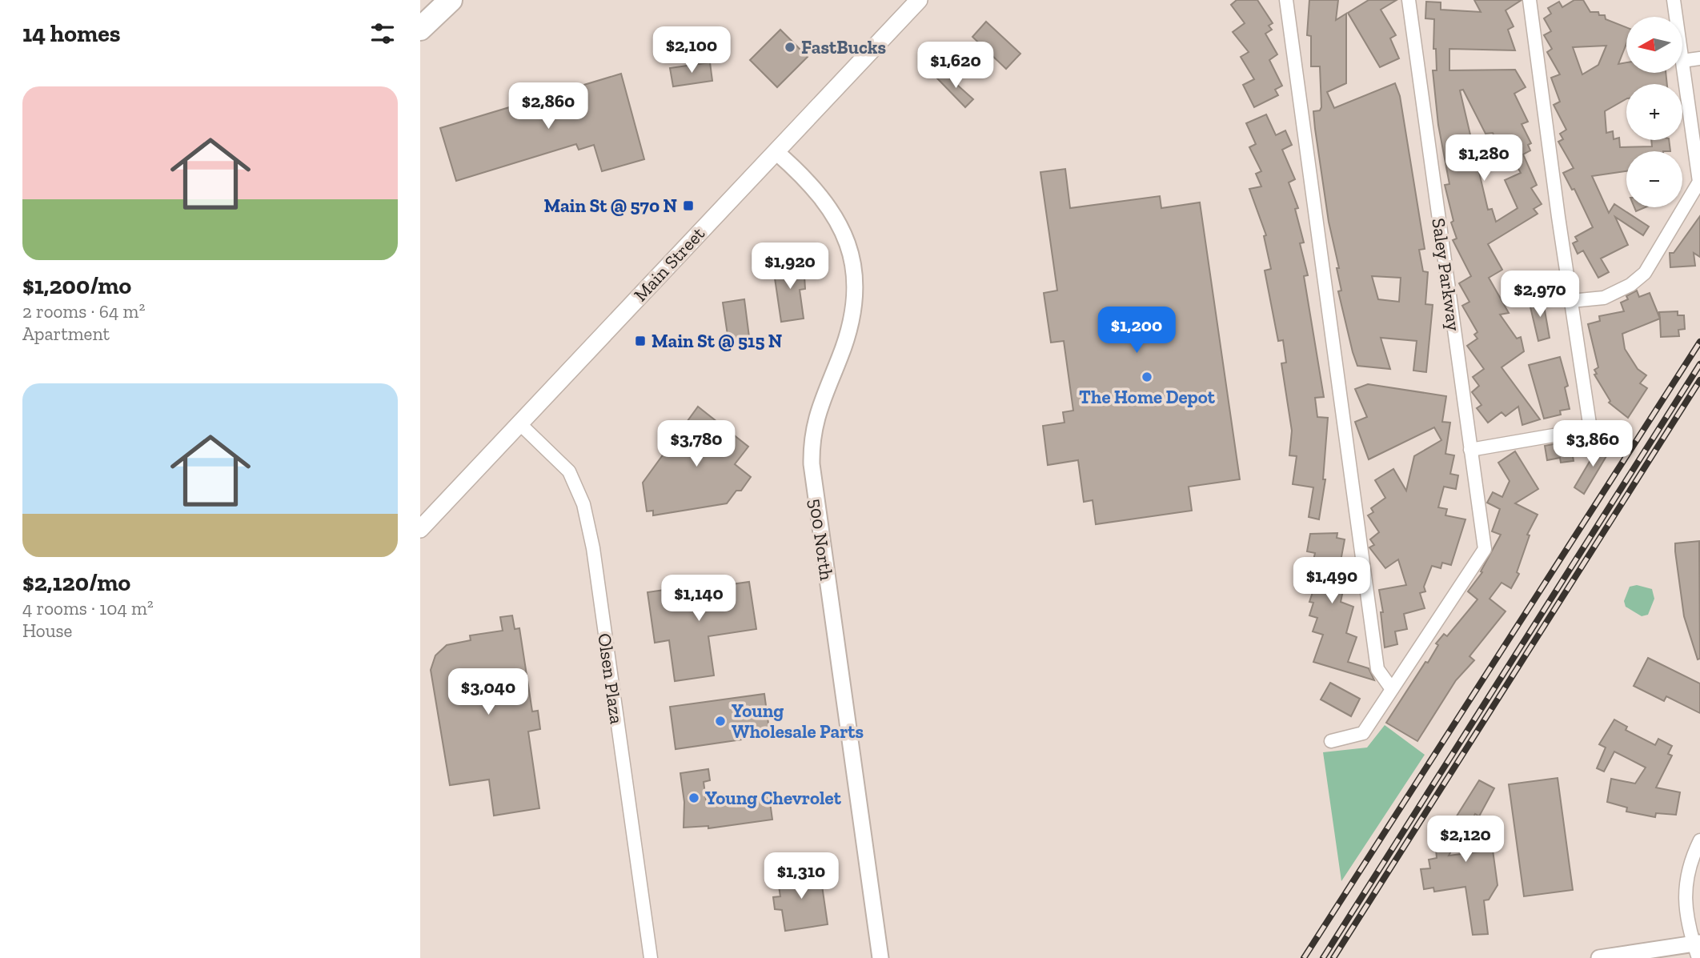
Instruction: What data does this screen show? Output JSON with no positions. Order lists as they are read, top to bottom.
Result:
{
  "streets": {
    "main road": ["Main Street"],
    "street": ["Saley Parkway", "500 North", "Olsen Plaza"]
  },
  "crossings": [
    ["Main Street", "500 North"],
    ["Main Street", "Olsen Plaza"]
  ],
  "places": {
    "other": [
      "FastBucks",
      "The Home Depot",
      "Young Wholesale Parts",
      "Young Chevrolet"
    ],
    "transit": ["Main St @ 570 N", "Main St @ 515 N"]
  },
  "north": "left",
  "page": {
    "heading": "14 homes",
    "map_buttons": ["+", "−"],
    "price": [
      "$2,100",
      "$1,620",
      "$2,860",
      "$1,280",
      "$1,920",
      "$2,970",
      "$1,200",
      "$3,780",
      "$3,860",
      "$1,490",
      "$1,140",
      "$3,040",
      "$2,120",
      "$1,310"
    ],
    "list": [
      {
        "name": "$1,200/mo",
        "note": "2 rooms · 64 m² · Apartment"
      },
      {
        "name": "$2,120/mo",
        "note": "4 rooms · 104 m² · House"
      }
    ]
  }
}
